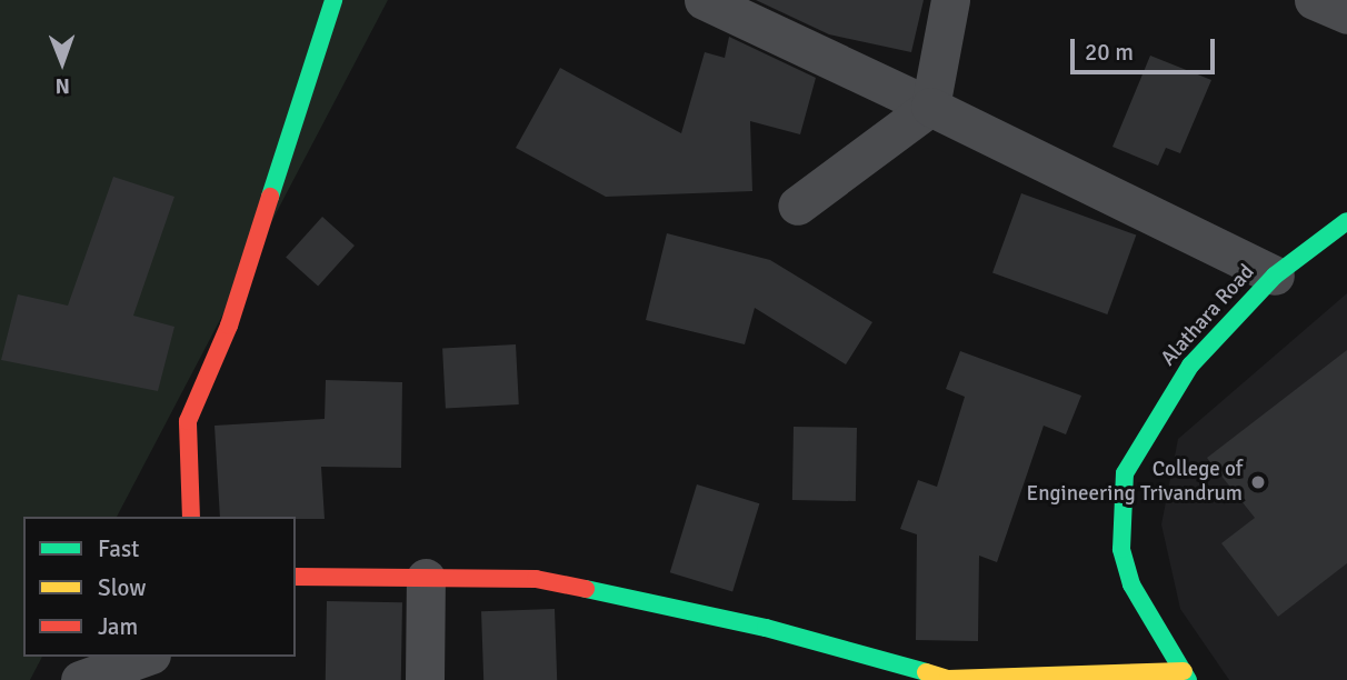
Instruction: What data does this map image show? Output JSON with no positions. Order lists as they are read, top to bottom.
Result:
{
  "streets": {
    "street": ["Alathara Road"]
  },
  "places": ["College of Engineering Trivandrum"],
  "legend": ["Fast", "Slow", "Jam"],
  "scale_bar": "20 m",
  "north": "bottom"
}
